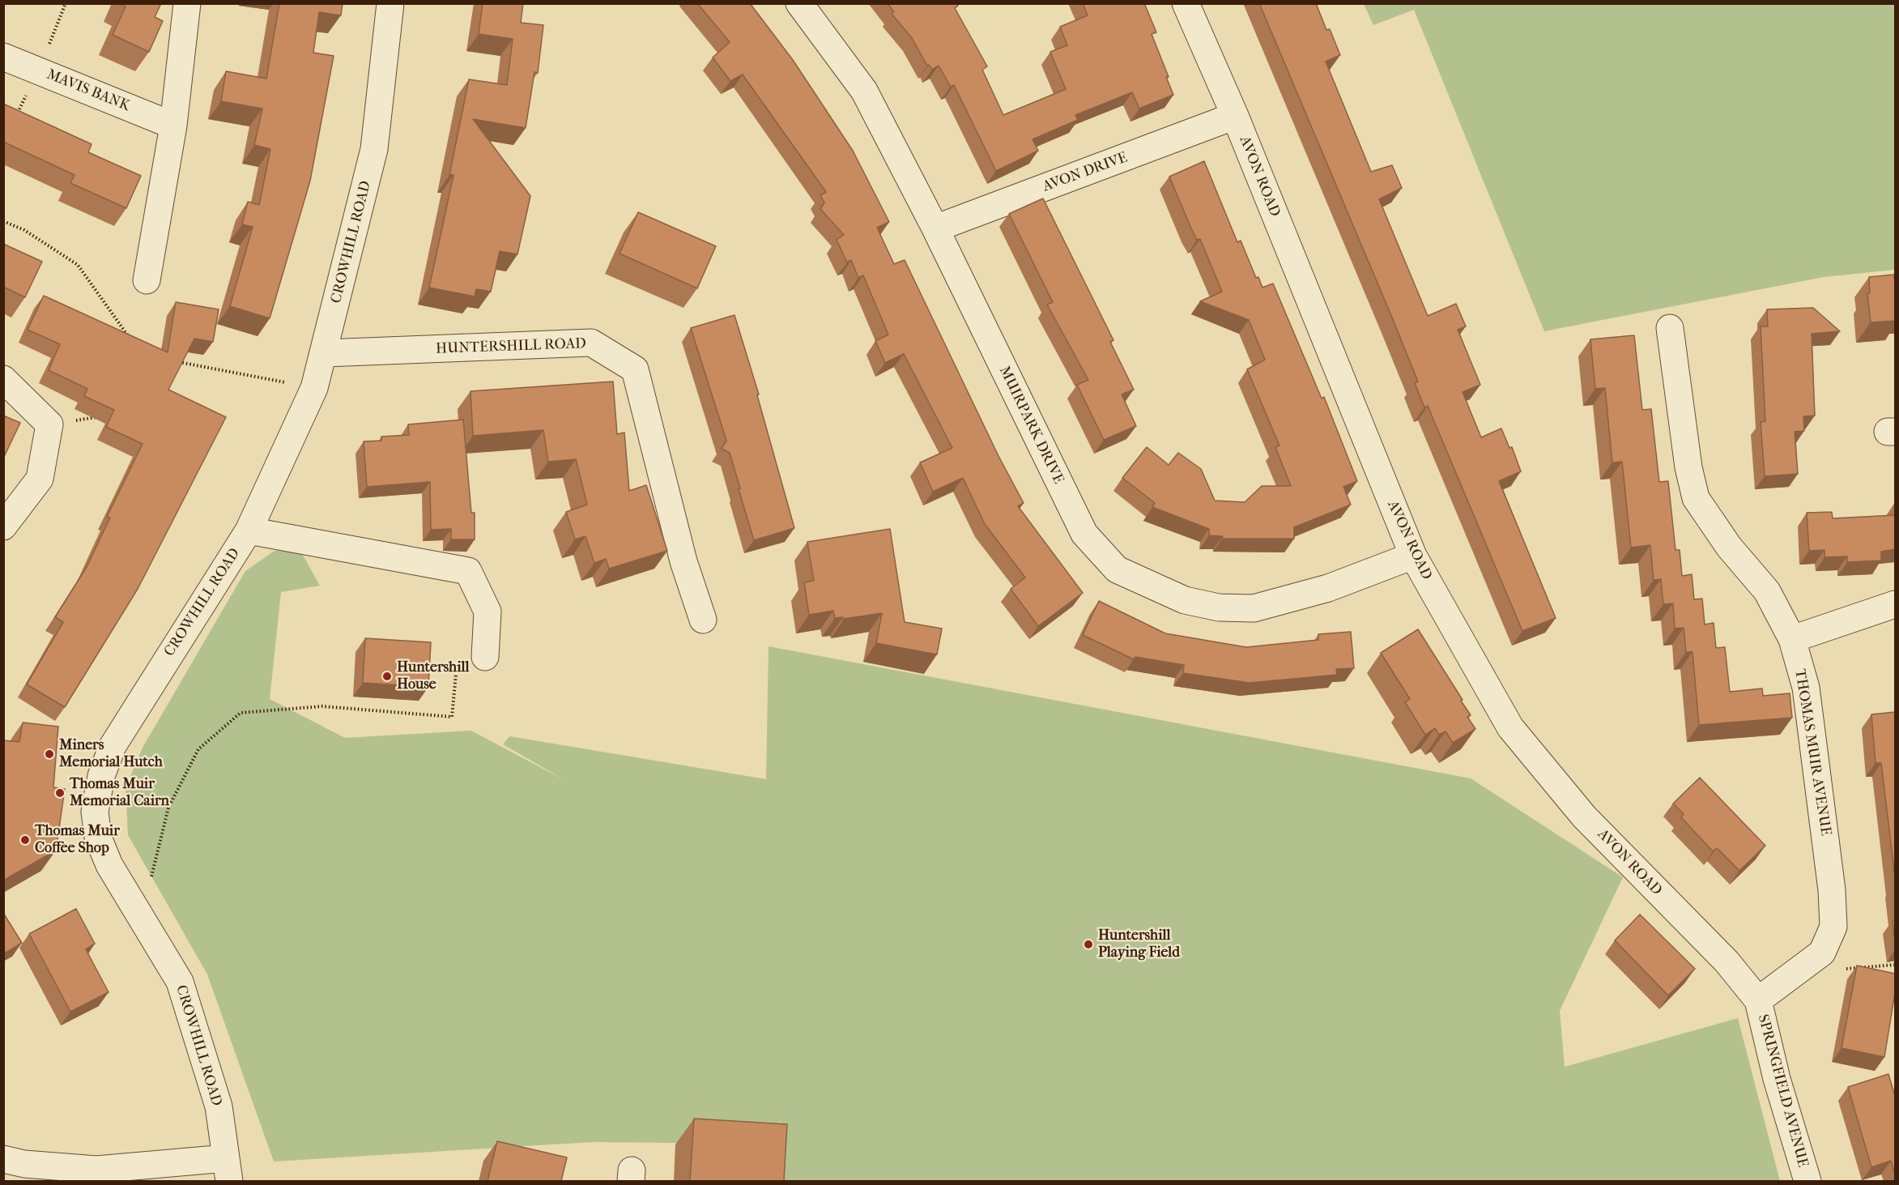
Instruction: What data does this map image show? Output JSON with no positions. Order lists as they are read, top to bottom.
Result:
{
  "streets": {
    "street": [
      "MAVIS BANK",
      "AVON DRIVE",
      "AVON ROAD",
      "CROWHILL ROAD",
      "HUNTERSHILL ROAD",
      "MUIRPARK DRIVE",
      "THOMAS MUIR AVENUE",
      "SPRINGFIELD AVENUE"
    ]
  },
  "crossings": [
    ["AVON DRIVE", "AVON ROAD"],
    ["AVON DRIVE", "MUIRPARK DRIVE"],
    ["AVON ROAD", "MUIRPARK DRIVE"],
    ["AVON ROAD", "THOMAS MUIR AVENUE"],
    ["AVON ROAD", "SPRINGFIELD AVENUE"],
    ["CROWHILL ROAD", "HUNTERSHILL ROAD"],
    ["THOMAS MUIR AVENUE", "SPRINGFIELD AVENUE"]
  ],
  "places": [
    "Huntershill House",
    "Miners Memorial Hutch",
    "Thomas Muir Memorial Cairn",
    "Thomas Muir Coffee Shop",
    "Huntershill Playing Field"
  ]
}
